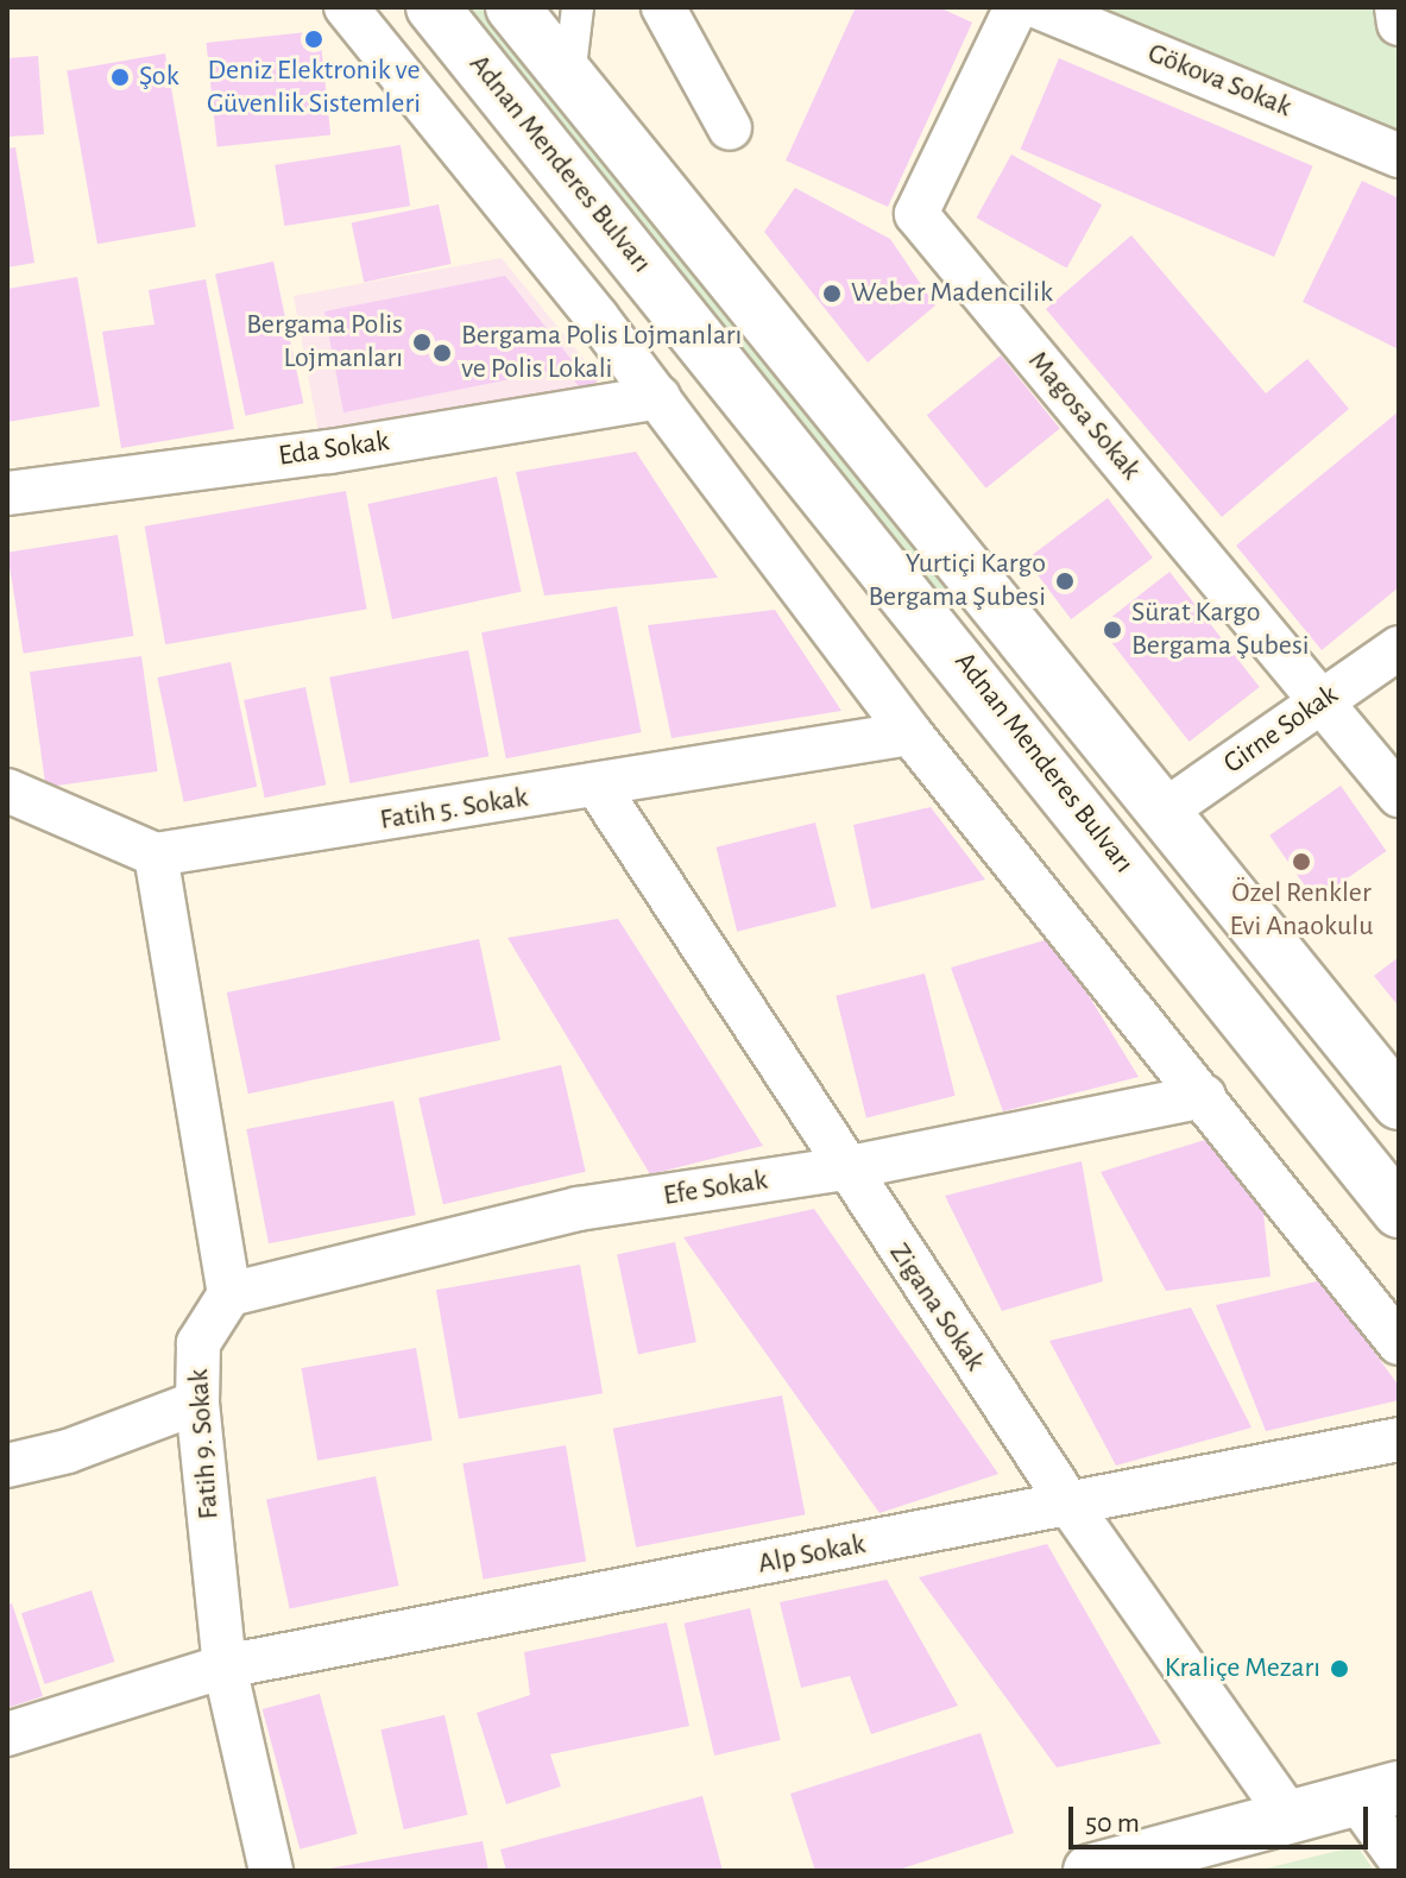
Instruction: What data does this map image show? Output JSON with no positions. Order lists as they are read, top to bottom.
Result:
{
  "streets": {
    "main road": ["Adnan Menderes Bulvarı"],
    "street": [
      "Gökova Sokak",
      "Magosa Sokak",
      "Eda Sokak",
      "Girne Sokak",
      "Fatih 5. Sokak",
      "Efe Sokak",
      "Zigana Sokak",
      "Fatih 9. Sokak",
      "Alp Sokak"
    ]
  },
  "crossings": [
    ["Magosa Sokak", "Girne Sokak"],
    ["Fatih 5. Sokak", "Zigana Sokak"],
    ["Efe Sokak", "Zigana Sokak"],
    ["Efe Sokak", "Fatih 9. Sokak"],
    ["Zigana Sokak", "Alp Sokak"],
    ["Fatih 9. Sokak", "Alp Sokak"]
  ],
  "places": [
    "Deniz Elektronik ve Güvenlik Sistemleri",
    "Şok",
    "Weber Madencilik",
    "Bergama Polis Lojmanları",
    "Bergama Polis Lojmanları ve Polis Lokali",
    "Yurtiçi Kargo Bergama Şubesi",
    "Sürat Kargo Bergama Şubesi",
    "Özel Renkler Evi Anaokulu",
    "Kraliçe Mezarı"
  ],
  "scale_bar": "50 m"
}
